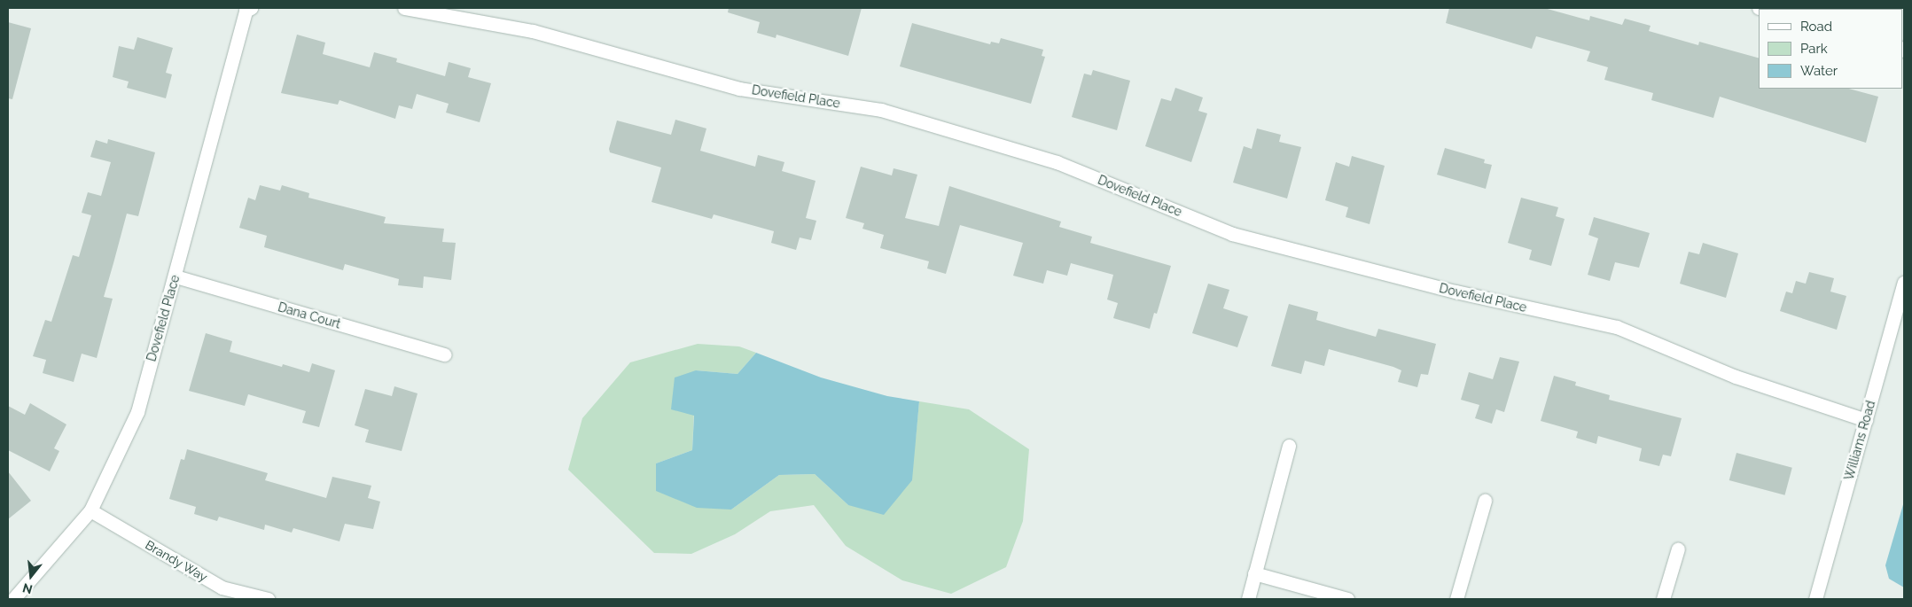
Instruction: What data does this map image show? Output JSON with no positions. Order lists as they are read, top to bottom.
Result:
{
  "streets": {
    "street": [
      "Dovefield Place",
      "Dana Court",
      "Williams Road",
      "Brandy Way"
    ]
  },
  "crossings": [
    ["Dovefield Place", "Dana Court"],
    ["Dovefield Place", "Williams Road"],
    ["Dovefield Place", "Brandy Way"]
  ],
  "legend": ["Road", "Park", "Water"],
  "north": "bottom"
}
